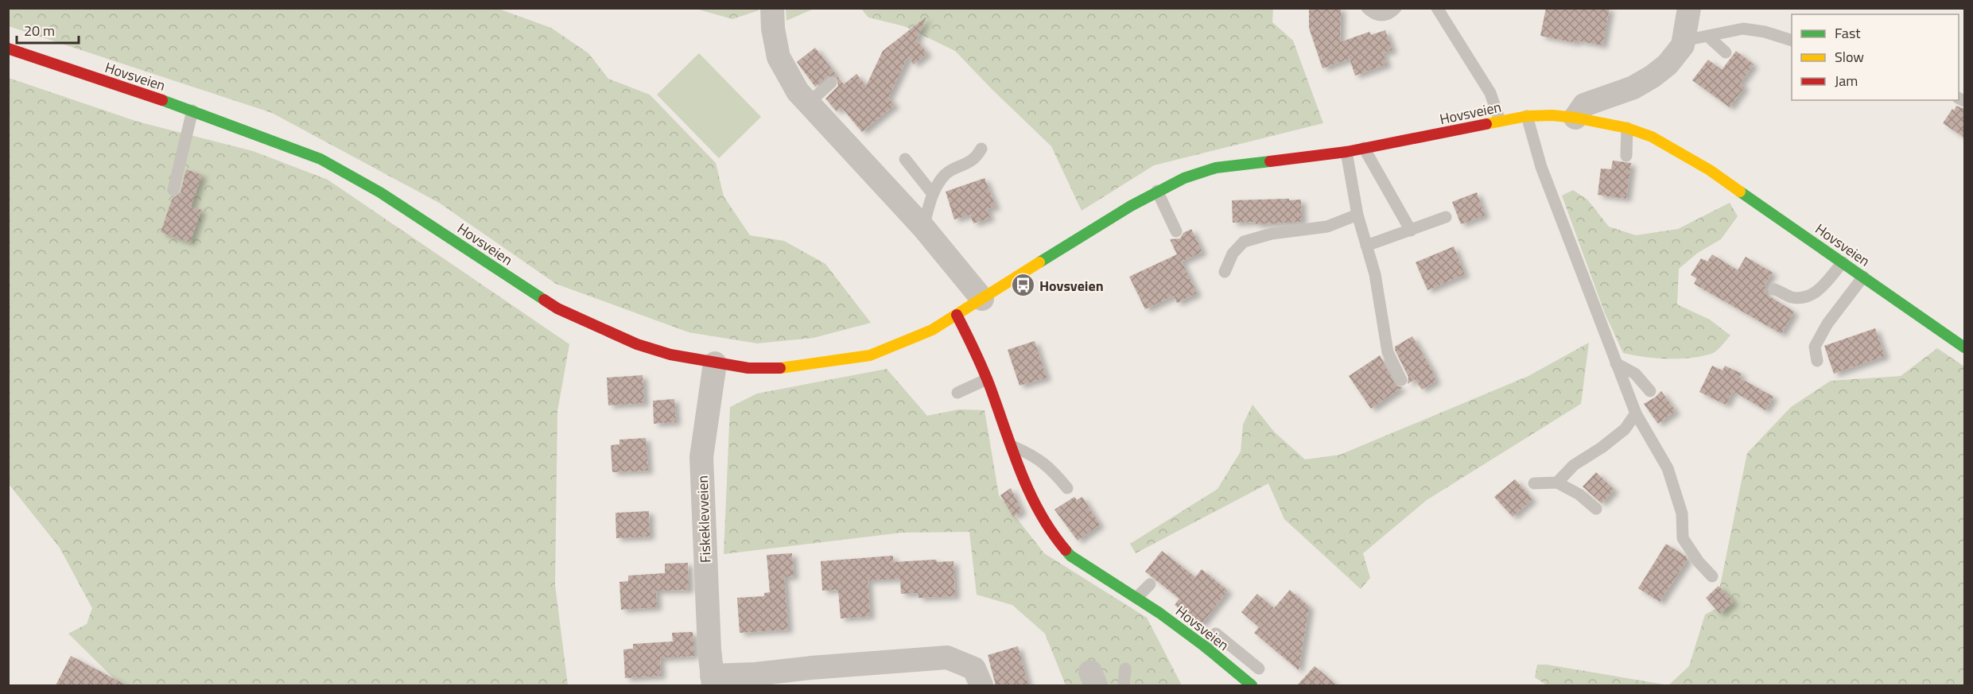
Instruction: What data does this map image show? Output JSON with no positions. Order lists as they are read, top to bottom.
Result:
{
  "streets": {
    "street": ["Hovsveien", "Fiskeklevveien"]
  },
  "crossings": [
    ["Hovsveien", "Fiskeklevveien"]
  ],
  "places": {
    "bus stop": ["Hovsveien"]
  },
  "legend": ["Fast", "Slow", "Jam"],
  "scale_bar": "20 m"
}
